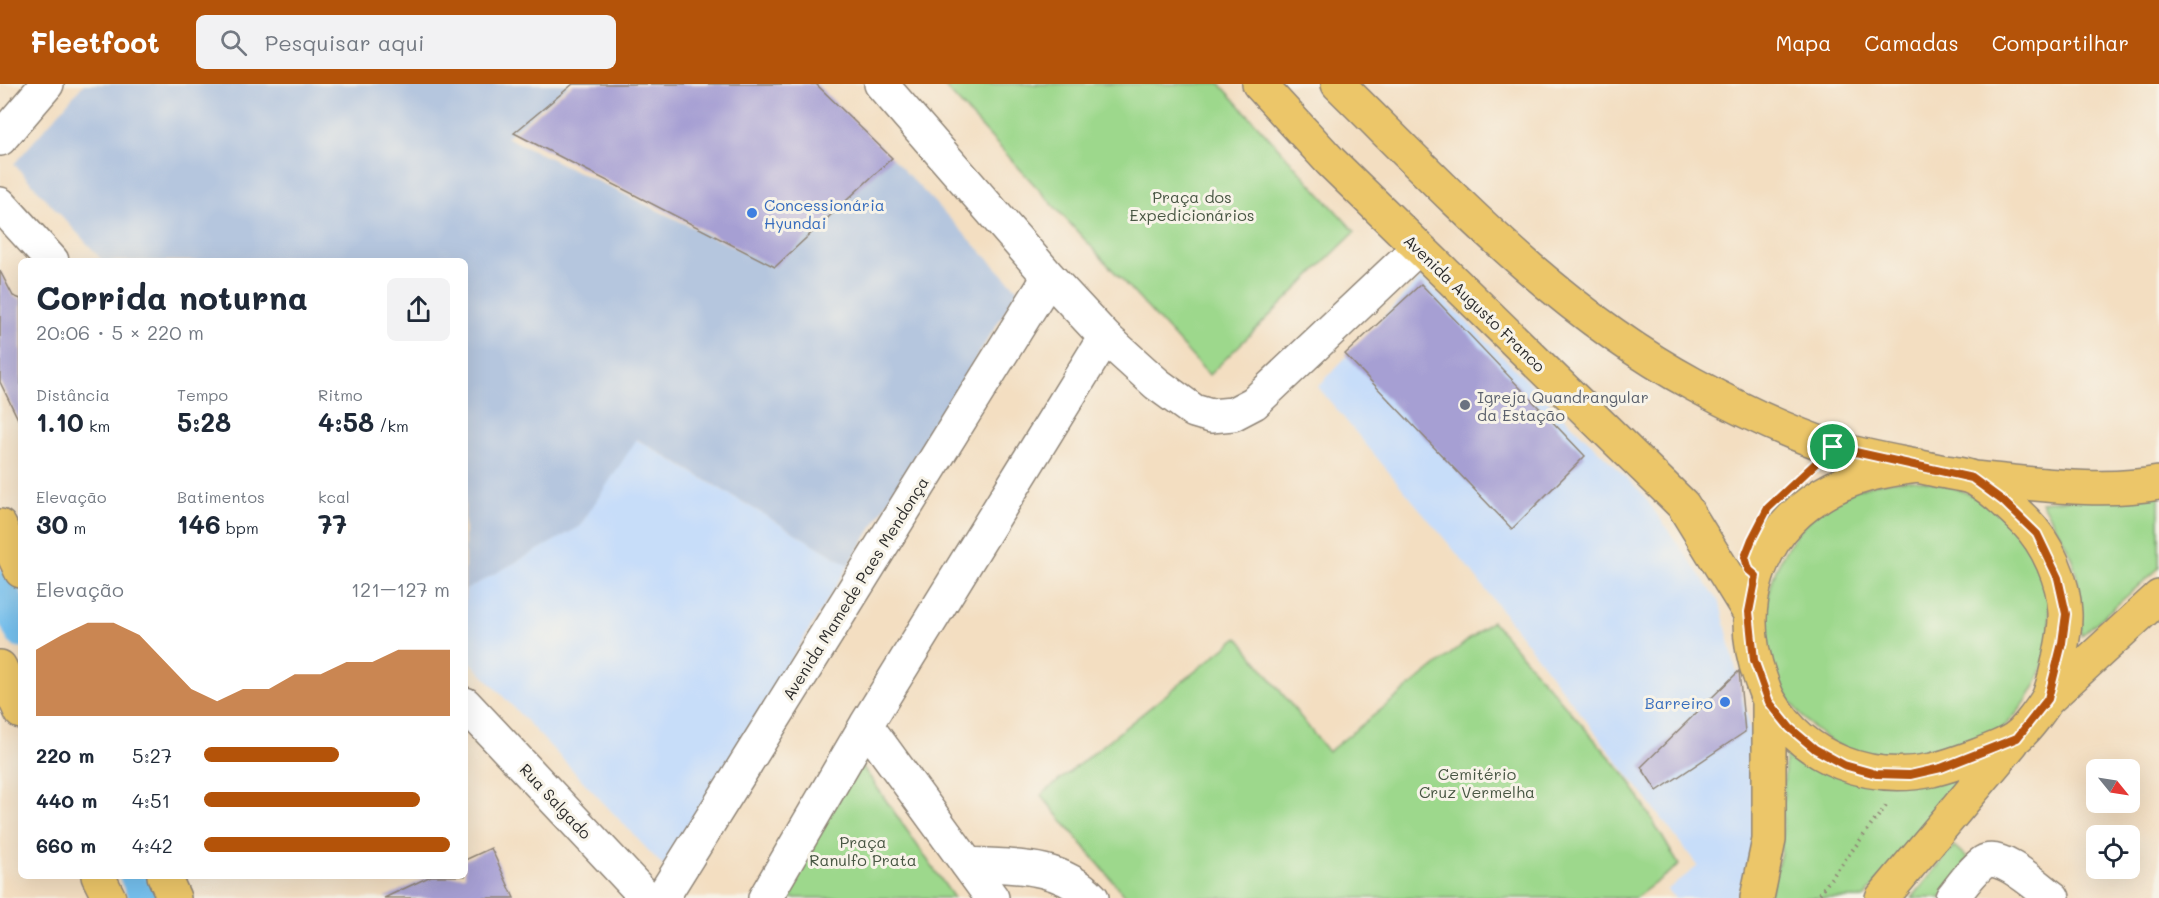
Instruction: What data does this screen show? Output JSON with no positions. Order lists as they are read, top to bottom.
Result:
{
  "streets": {
    "main road": ["Avenida Augusto Franco"],
    "street": ["Avenida Mamede Paes Mendonça", "Rua Salgado"]
  },
  "parks": ["Praça dos Expedicionários", "Cemitério Cruz Vermelha", "Praça Ranulfo Prata"],
  "places": ["Concessionária Hyundai", "Igreja Quandrangular da Estação", "Barreiro"],
  "north": "bottom right",
  "page": {
    "header": "Fleetfoot",
    "search": "Pesquisar aqui",
    "nav": ["Mapa", "Camadas", "Compartilhar"],
    "heading": ["Corrida noturna", "20:06 · 5 × 220 m"],
    "stats": [
      ["Distância", "1.10 km"],
      ["Tempo", "5:28"],
      ["Ritmo", "4:58 /km"],
      ["Elevação", "30 m"],
      ["Batimentos", "146 bpm"],
      ["kcal", "77"]
    ],
    "chart": ["Elevação", "121–127 m"],
    "list": [
      {
        "name": "220 m",
        "note": "5:27"
      },
      {
        "name": "440 m",
        "note": "4:51"
      },
      {
        "name": "660 m",
        "note": "4:42"
      }
    ]
  }
}
